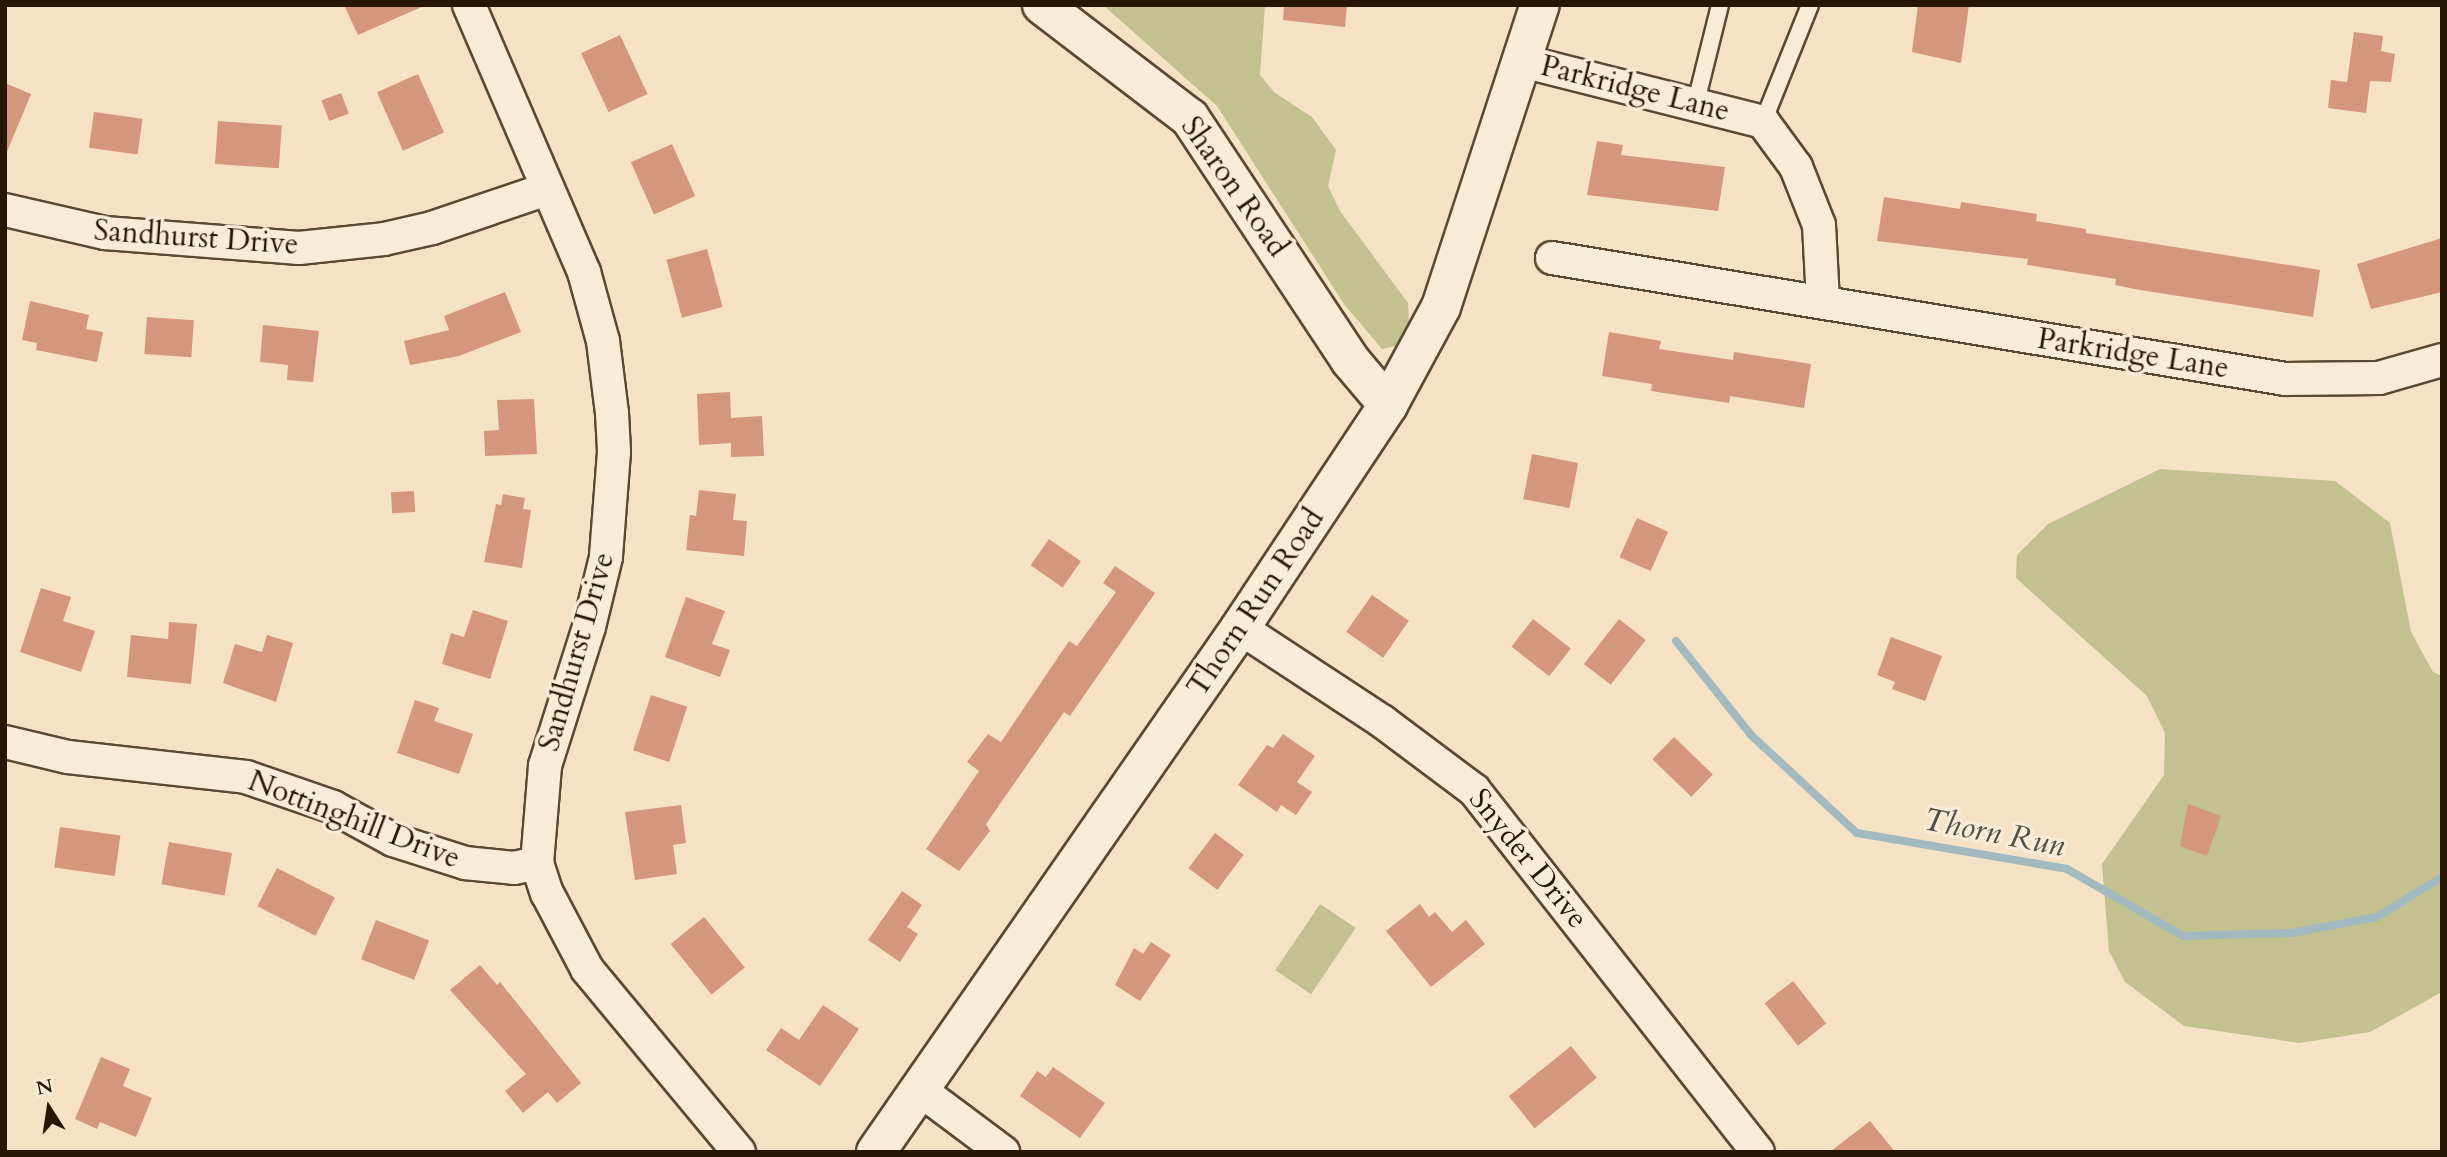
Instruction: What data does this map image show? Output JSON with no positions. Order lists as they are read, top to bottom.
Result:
{
  "streets": {
    "street": [
      "Parkridge Lane",
      "Sharon Road",
      "Sandhurst Drive",
      "Thorn Run Road",
      "Nottinghill Drive",
      "Snyder Drive"
    ]
  },
  "crossings": [
    ["Parkridge Lane", "Thorn Run Road"],
    ["Sharon Road", "Thorn Run Road"],
    ["Sandhurst Drive", "Nottinghill Drive"],
    ["Thorn Run Road", "Snyder Drive"]
  ],
  "water": ["Thorn Run"],
  "north": "top"
}
